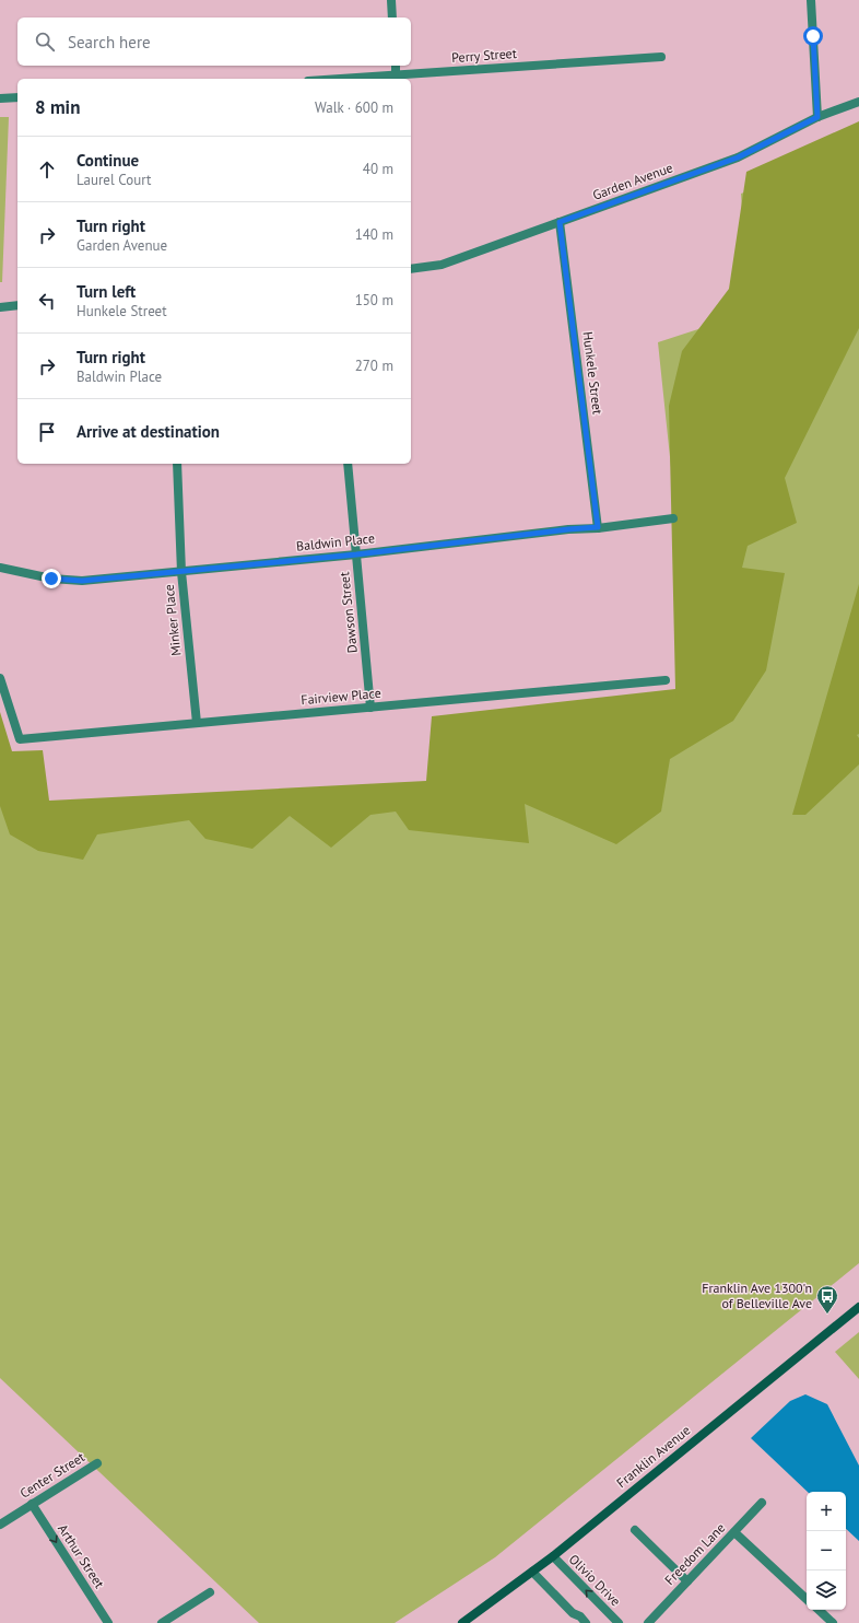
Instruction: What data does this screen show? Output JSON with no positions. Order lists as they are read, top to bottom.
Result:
{
  "streets": {
    "main road": ["Franklin Avenue"],
    "street": [
      "Perry Street",
      "Garden Avenue",
      "Hunkele Street",
      "Baldwin Place",
      "Dawson Street",
      "Minker Place",
      "Fairview Place",
      "Center Street",
      "Freedom Lane",
      "Arthur Street",
      "Olivio Drive"
    ]
  },
  "crossings": [
    ["Garden Avenue", "Hunkele Street"],
    ["Hunkele Street", "Baldwin Place"],
    ["Baldwin Place", "Dawson Street"],
    ["Baldwin Place", "Minker Place"],
    ["Dawson Street", "Fairview Place"],
    ["Minker Place", "Fairview Place"],
    ["Franklin Avenue", "Olivio Drive"],
    ["Center Street", "Arthur Street"]
  ],
  "one_way": ["Arthur Street"],
  "places": {
    "bus stop": ["Franklin Ave 1300'n of Belleville Ave"]
  },
  "page": {
    "search": "Search here",
    "heading": ["8 min", "Walk · 600 m"],
    "list": [
      ["Continue", "Laurel Court", "40 m"],
      ["Turn right", "Garden Avenue", "140 m"],
      ["Turn left", "Hunkele Street", "150 m"],
      ["Turn right", "Baldwin Place", "270 m"],
      "Arrive at destination"
    ],
    "map_buttons": ["+", "−"]
  }
}
